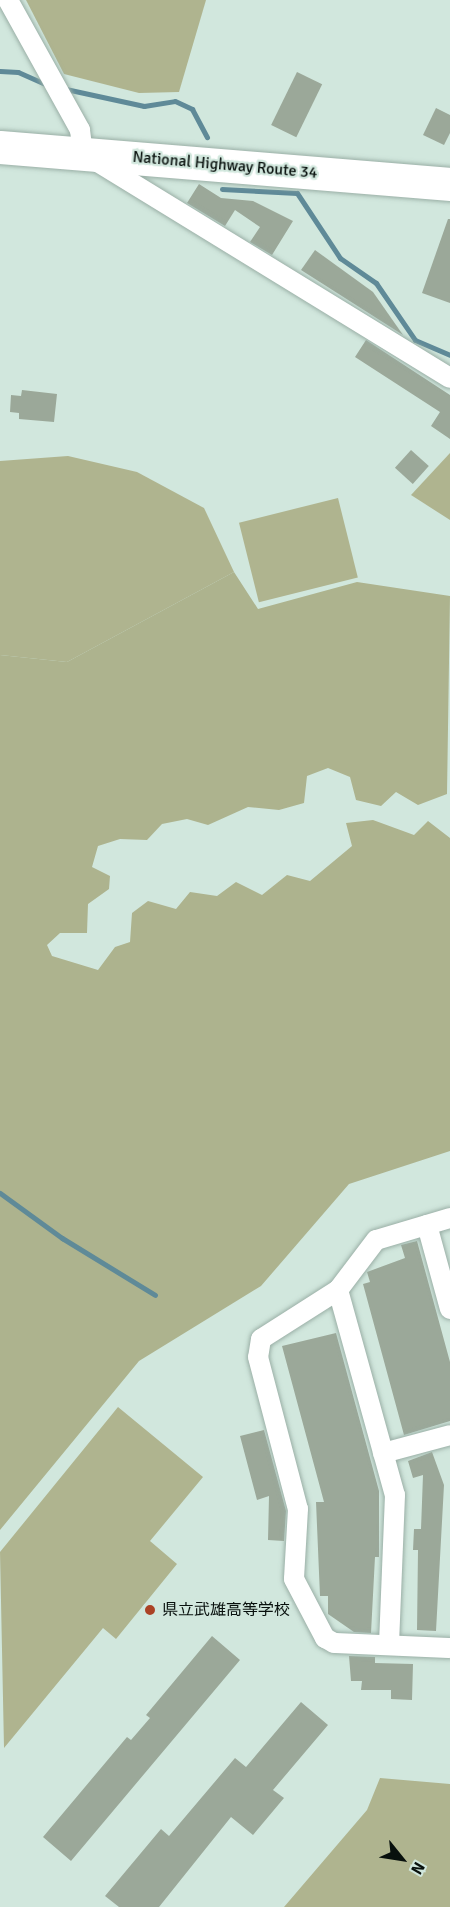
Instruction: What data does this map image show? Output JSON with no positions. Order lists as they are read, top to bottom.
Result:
{
  "streets": {
    "highway": ["National Highway Route 34"]
  },
  "places": ["県立武雄高等学校"],
  "north": "bottom right"
}
